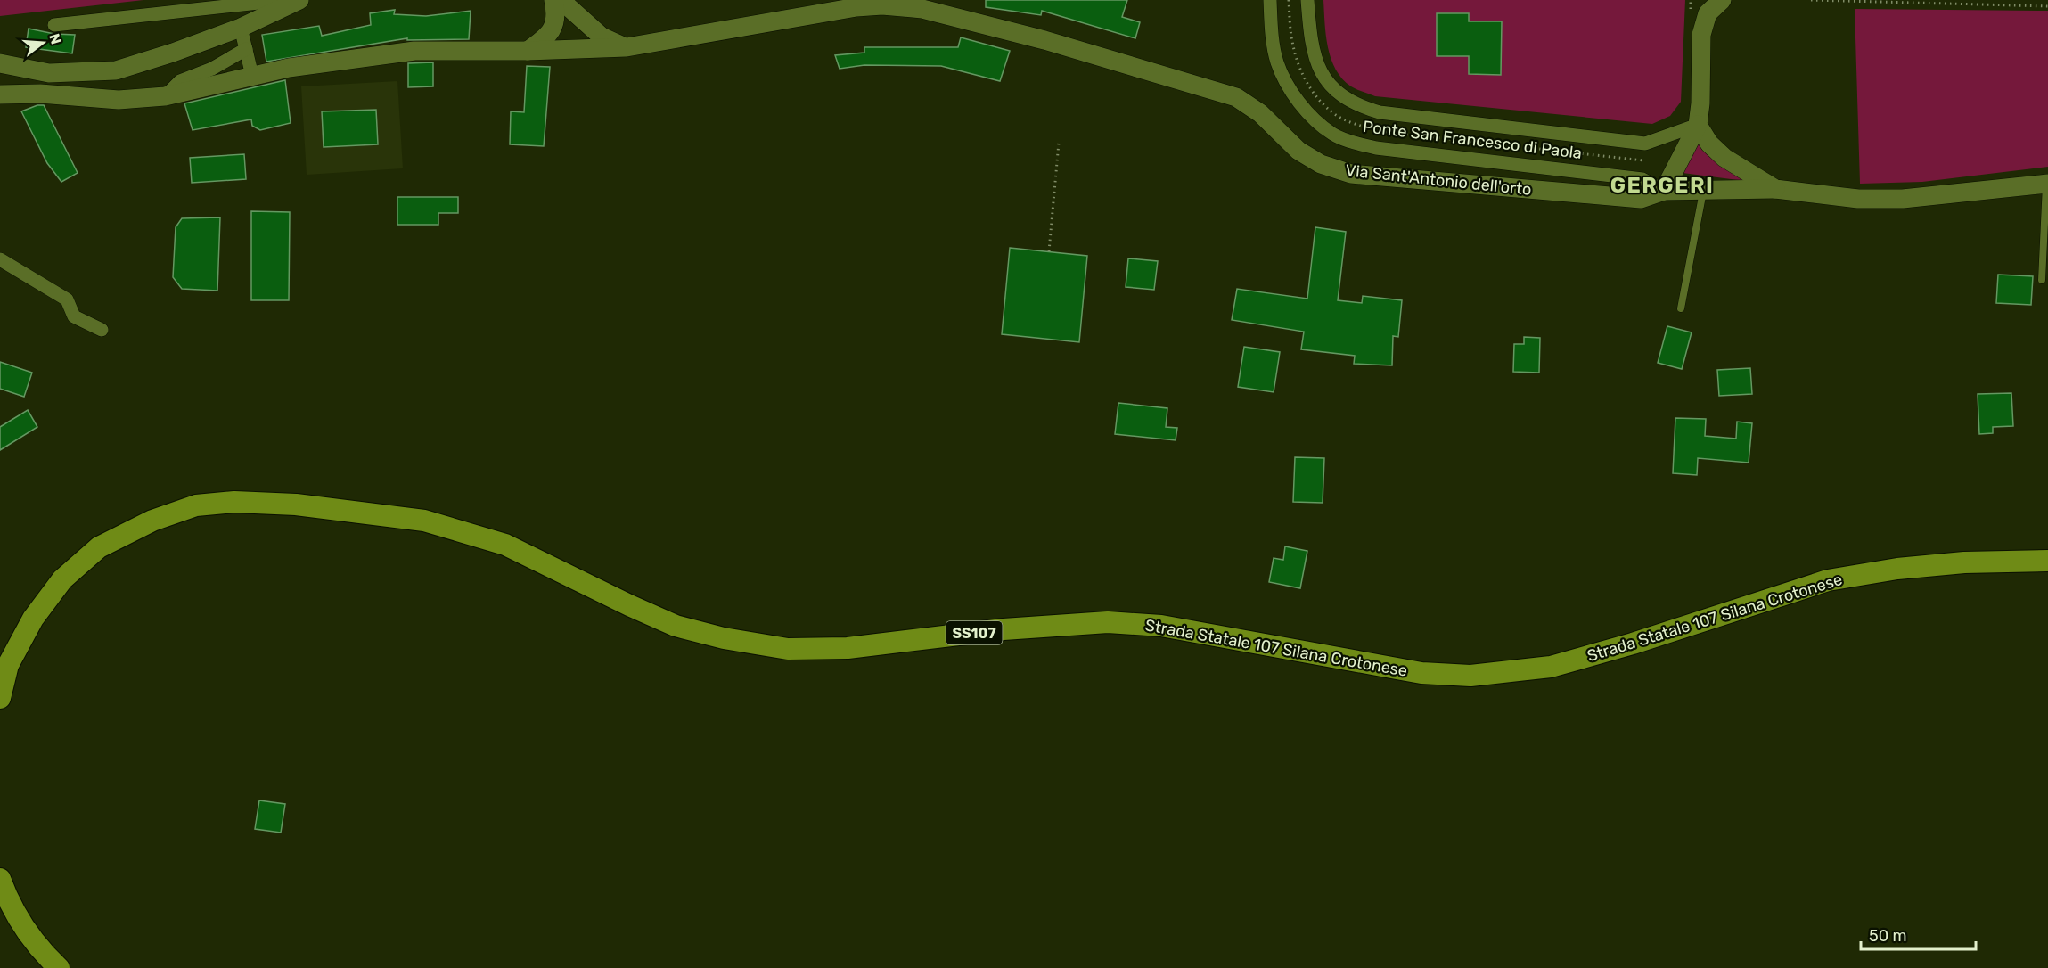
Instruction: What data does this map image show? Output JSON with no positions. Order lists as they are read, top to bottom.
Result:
{
  "streets": {
    "main road": ["Strada Statale 107 Silana Crotonese", "SS107"],
    "street": ["Ponte San Francesco di Paola", "Via Sant'Antonio dell'orto"]
  },
  "crossings": [
    ["Ponte San Francesco di Paola", "Via Sant'Antonio dell'orto"]
  ],
  "districts": ["GERGERI"],
  "scale_bar": "50 m",
  "north": "right"
}
